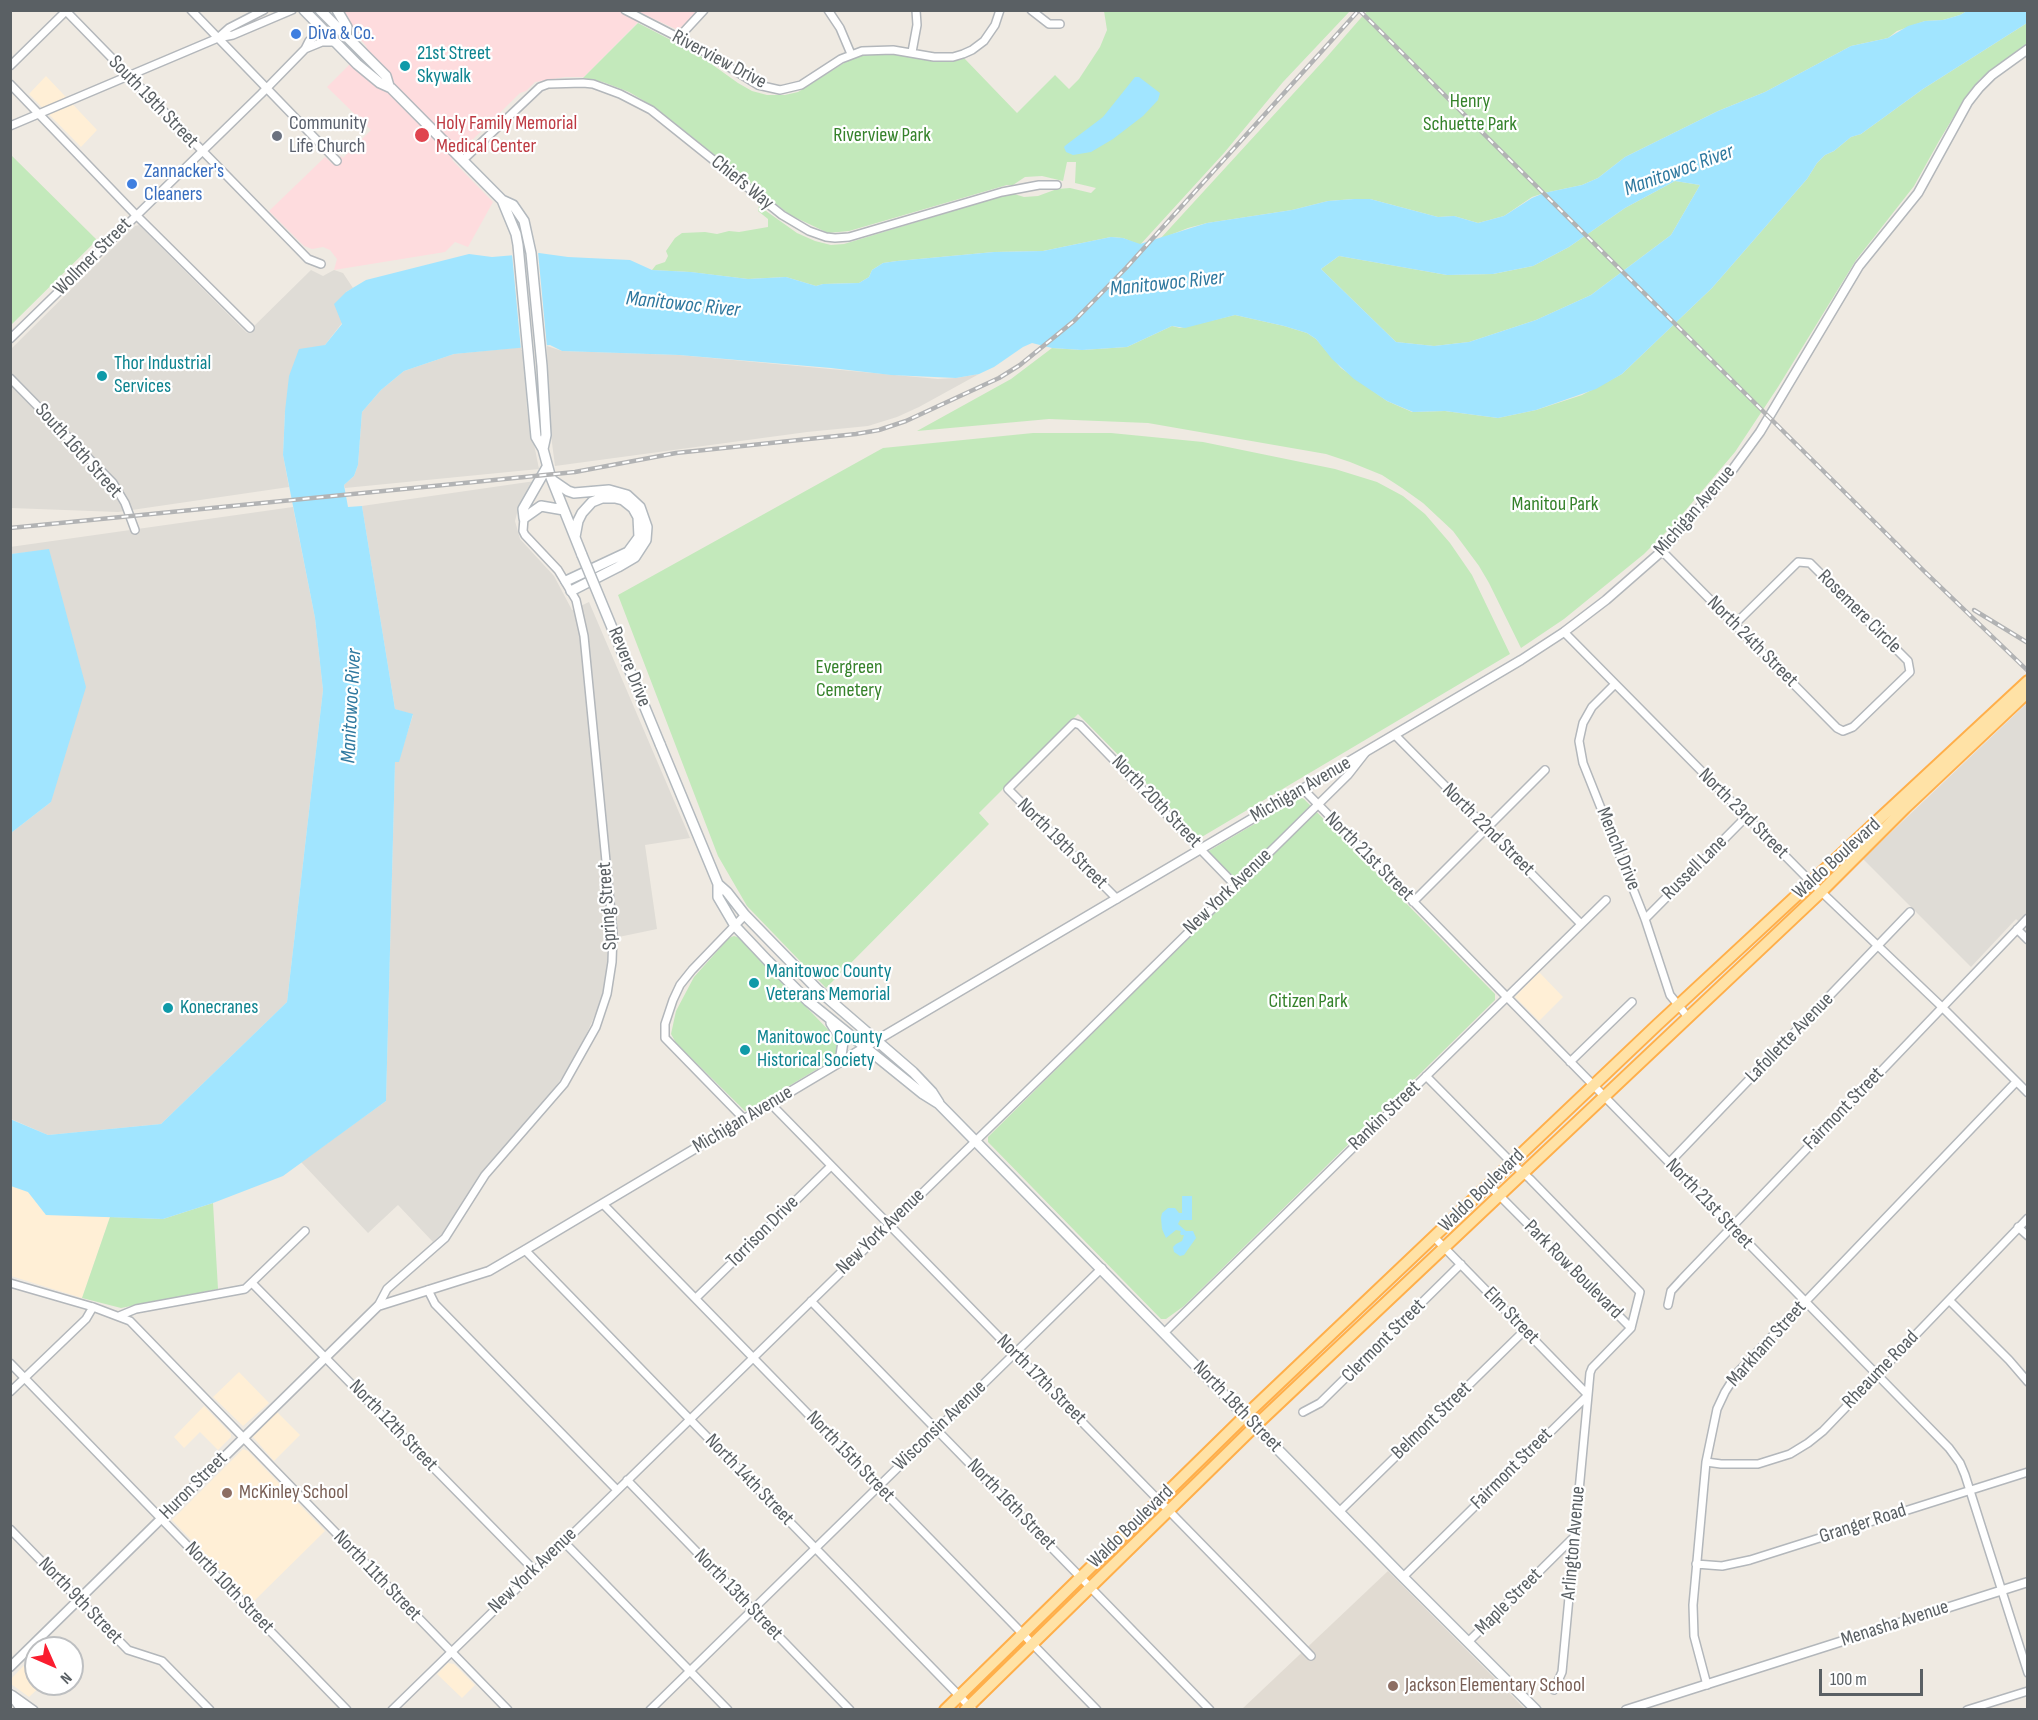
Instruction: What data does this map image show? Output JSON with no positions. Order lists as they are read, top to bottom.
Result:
{
  "streets": {
    "main road": ["Revere Drive", "Waldo Boulevard", "North 18th Street"],
    "street": [
      "Riverview Drive",
      "South 19th Street",
      "Chiefs Way",
      "Wollmer Street",
      "South 16th Street",
      "Michigan Avenue",
      "Rosemere Circle",
      "North 24th Street",
      "North 20th Street",
      "North 23rd Street",
      "North 22nd Street",
      "North 19th Street",
      "Menchl Drive",
      "North 21st Street",
      "Russell Lane",
      "New York Avenue",
      "Spring Street",
      "Lafollette Avenue",
      "Fairmont Street",
      "Rankin Street",
      "Torrison Drive",
      "Park Row Boulevard",
      "Elm Street",
      "Clermont Street",
      "Markham Street",
      "Rheaume Road",
      "North 17th Street",
      "Belmont Street",
      "North 12th Street",
      "Wisconsin Avenue",
      "North 15th Street",
      "North 14th Street",
      "Huron Street",
      "North 16th Street",
      "Granger Road",
      "Arlington Avenue",
      "North 11th Street",
      "North 10th Street",
      "North 13th Street",
      "North 9th Street",
      "Maple Street",
      "Menasha Avenue"
    ]
  },
  "crossings": [
    ["South 19th Street", "Wollmer Street"],
    ["Chiefs Way", "Revere Drive"],
    ["Michigan Avenue", "North 24th Street"],
    ["Michigan Avenue", "North 20th Street"],
    ["Michigan Avenue", "North 23rd Street"],
    ["Michigan Avenue", "North 22nd Street"],
    ["Michigan Avenue", "North 19th Street"],
    ["Michigan Avenue", "North 21st Street"],
    ["Michigan Avenue", "New York Avenue"],
    ["Michigan Avenue", "Spring Street"],
    ["Michigan Avenue", "North 17th Street"],
    ["Michigan Avenue", "North 18th Street"],
    ["Michigan Avenue", "North 15th Street"],
    ["Michigan Avenue", "North 14th Street"],
    ["Michigan Avenue", "Huron Street"],
    ["Rosemere Circle", "North 24th Street"],
    ["Revere Drive", "North 18th Street"],
    ["North 20th Street", "North 19th Street"],
    ["North 20th Street", "New York Avenue"],
    ["North 23rd Street", "Menchl Drive"],
    ["North 23rd Street", "Waldo Boulevard"],
    ["North 23rd Street", "Russell Lane"],
    ["North 23rd Street", "Lafollette Avenue"],
    ["North 23rd Street", "Fairmont Street"],
    ["North 23rd Street", "Markham Street"],
    ["North 22nd Street", "Rankin Street"],
    ["Menchl Drive", "Waldo Boulevard"],
    ["Menchl Drive", "Russell Lane"],
    ["North 21st Street", "Waldo Boulevard"],
    ["North 21st Street", "New York Avenue"],
    ["North 21st Street", "Lafollette Avenue"],
    ["North 21st Street", "Fairmont Street"],
    ["North 21st Street", "Rankin Street"],
    ["North 21st Street", "Markham Street"],
    ["North 21st Street", "Rheaume Road"],
    ["North 21st Street", "Granger Road"],
    ["North 21st Street", "Menasha Avenue"],
    ["Waldo Boulevard", "Park Row Boulevard"],
    ["Waldo Boulevard", "Elm Street"],
    ["Waldo Boulevard", "North 17th Street"],
    ["Waldo Boulevard", "North 18th Street"],
    ["Waldo Boulevard", "North 15th Street"],
    ["Waldo Boulevard", "North 14th Street"],
    ["Waldo Boulevard", "North 16th Street"],
    ["New York Avenue", "North 17th Street"],
    ["New York Avenue", "North 18th Street"],
    ["New York Avenue", "North 12th Street"],
    ["New York Avenue", "North 15th Street"],
    ["New York Avenue", "North 14th Street"],
    ["New York Avenue", "North 16th Street"],
    ["New York Avenue", "North 11th Street"],
    ["New York Avenue", "North 13th Street"],
    ["Spring Street", "Huron Street"],
    ["Fairmont Street", "Elm Street"],
    ["Fairmont Street", "North 18th Street"],
    ["Fairmont Street", "Arlington Avenue"],
    ["Rankin Street", "North 18th Street"],
    ["Torrison Drive", "North 17th Street"],
    ["Torrison Drive", "North 15th Street"],
    ["Elm Street", "Clermont Street"],
    ["Elm Street", "Belmont Street"],
    ["Elm Street", "Arlington Avenue"],
    ["Markham Street", "Rheaume Road"],
    ["Markham Street", "Granger Road"],
    ["Markham Street", "Menasha Avenue"],
    ["North 17th Street", "Wisconsin Avenue"],
    ["North 18th Street", "Belmont Street"],
    ["North 18th Street", "Wisconsin Avenue"],
    ["North 18th Street", "Maple Street"],
    ["North 12th Street", "Huron Street"],
    ["Wisconsin Avenue", "North 15th Street"],
    ["Wisconsin Avenue", "North 14th Street"],
    ["Wisconsin Avenue", "North 16th Street"],
    ["Wisconsin Avenue", "North 13th Street"],
    ["Huron Street", "North 11th Street"],
    ["Huron Street", "North 10th Street"],
    ["Huron Street", "North 9th Street"],
    ["Arlington Avenue", "Maple Street"]
  ],
  "water": ["Manitowoc River"],
  "parks": [
    "Henry Schuette Park",
    "Riverview Park",
    "Manitou Park",
    "Evergreen Cemetery",
    "Citizen Park"
  ],
  "places": [
    "Diva & Co.",
    "21st Street Skywalk",
    "Holy Family Memorial Medical Center",
    "Community Life Church",
    "Zannacker's Cleaners",
    "Thor Industrial Services",
    "Manitowoc County Veterans Memorial",
    "Konecranes",
    "Manitowoc County Historical Society",
    "McKinley School",
    "Jackson Elementary School"
  ],
  "scale_bar": "100 m",
  "north": "bottom right"
}
